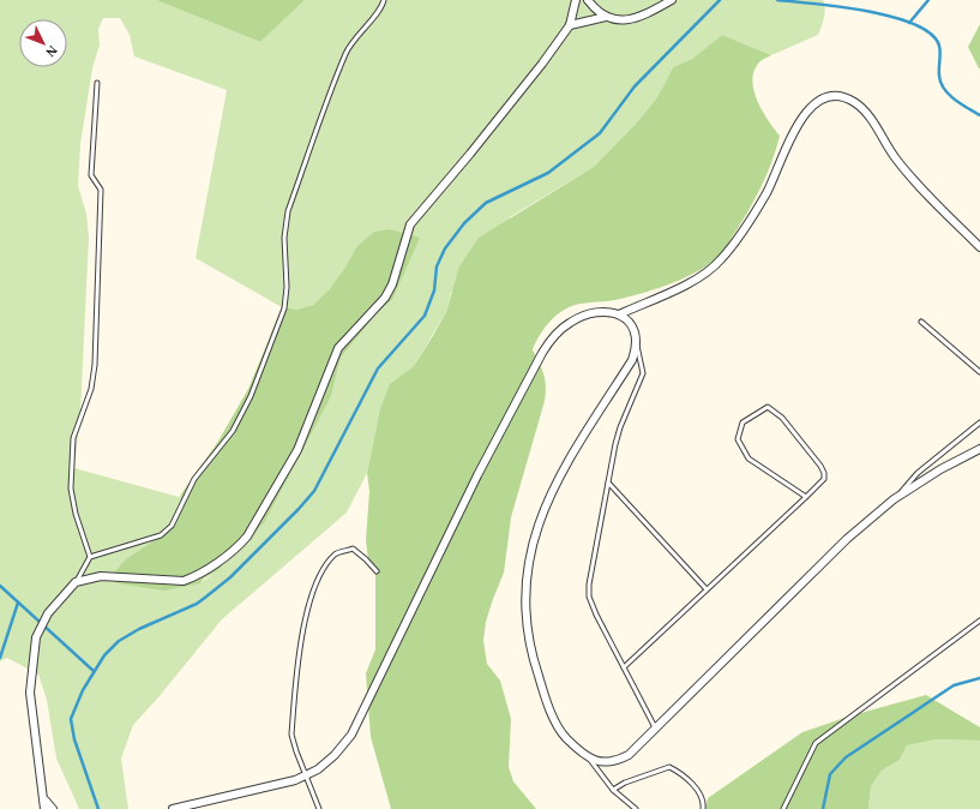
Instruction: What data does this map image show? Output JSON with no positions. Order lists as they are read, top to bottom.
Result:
{
  "north": "bottom right"
}
